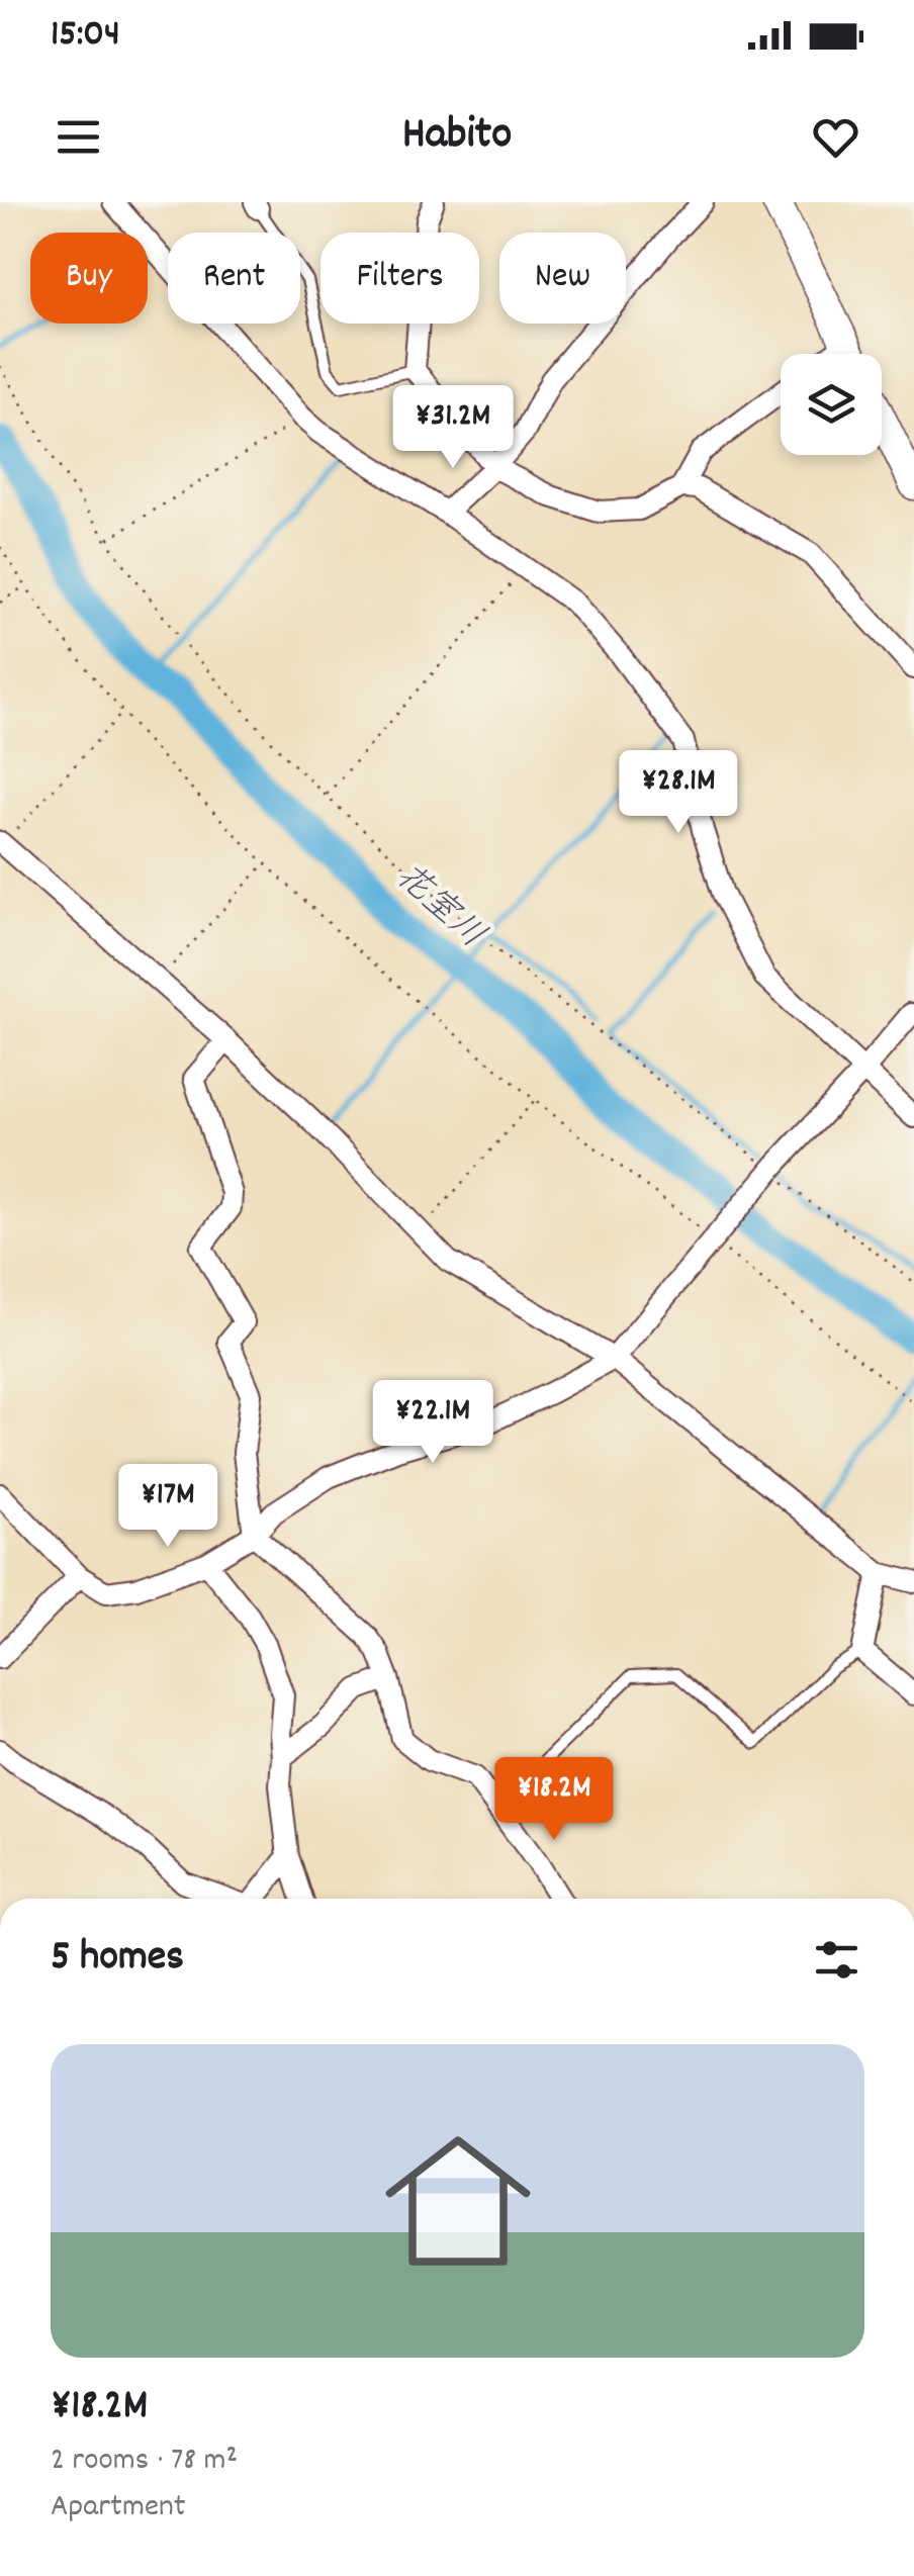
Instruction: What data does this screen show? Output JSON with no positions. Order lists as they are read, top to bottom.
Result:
{
  "water": ["花室川"],
  "page": {
    "status": "15:04",
    "header": "Habito",
    "chip": [
      "Buy",
      "Rent",
      "Filters",
      "New"
    ],
    "price": [
      "¥31.2M",
      "¥28.1M",
      "¥22.1M",
      "¥17M",
      "¥18.2M"
    ],
    "heading": "5 homes",
    "list": [
      {
        "name": "¥18.2M",
        "note": "2 rooms · 78 m² · Apartment"
      }
    ]
  }
}
